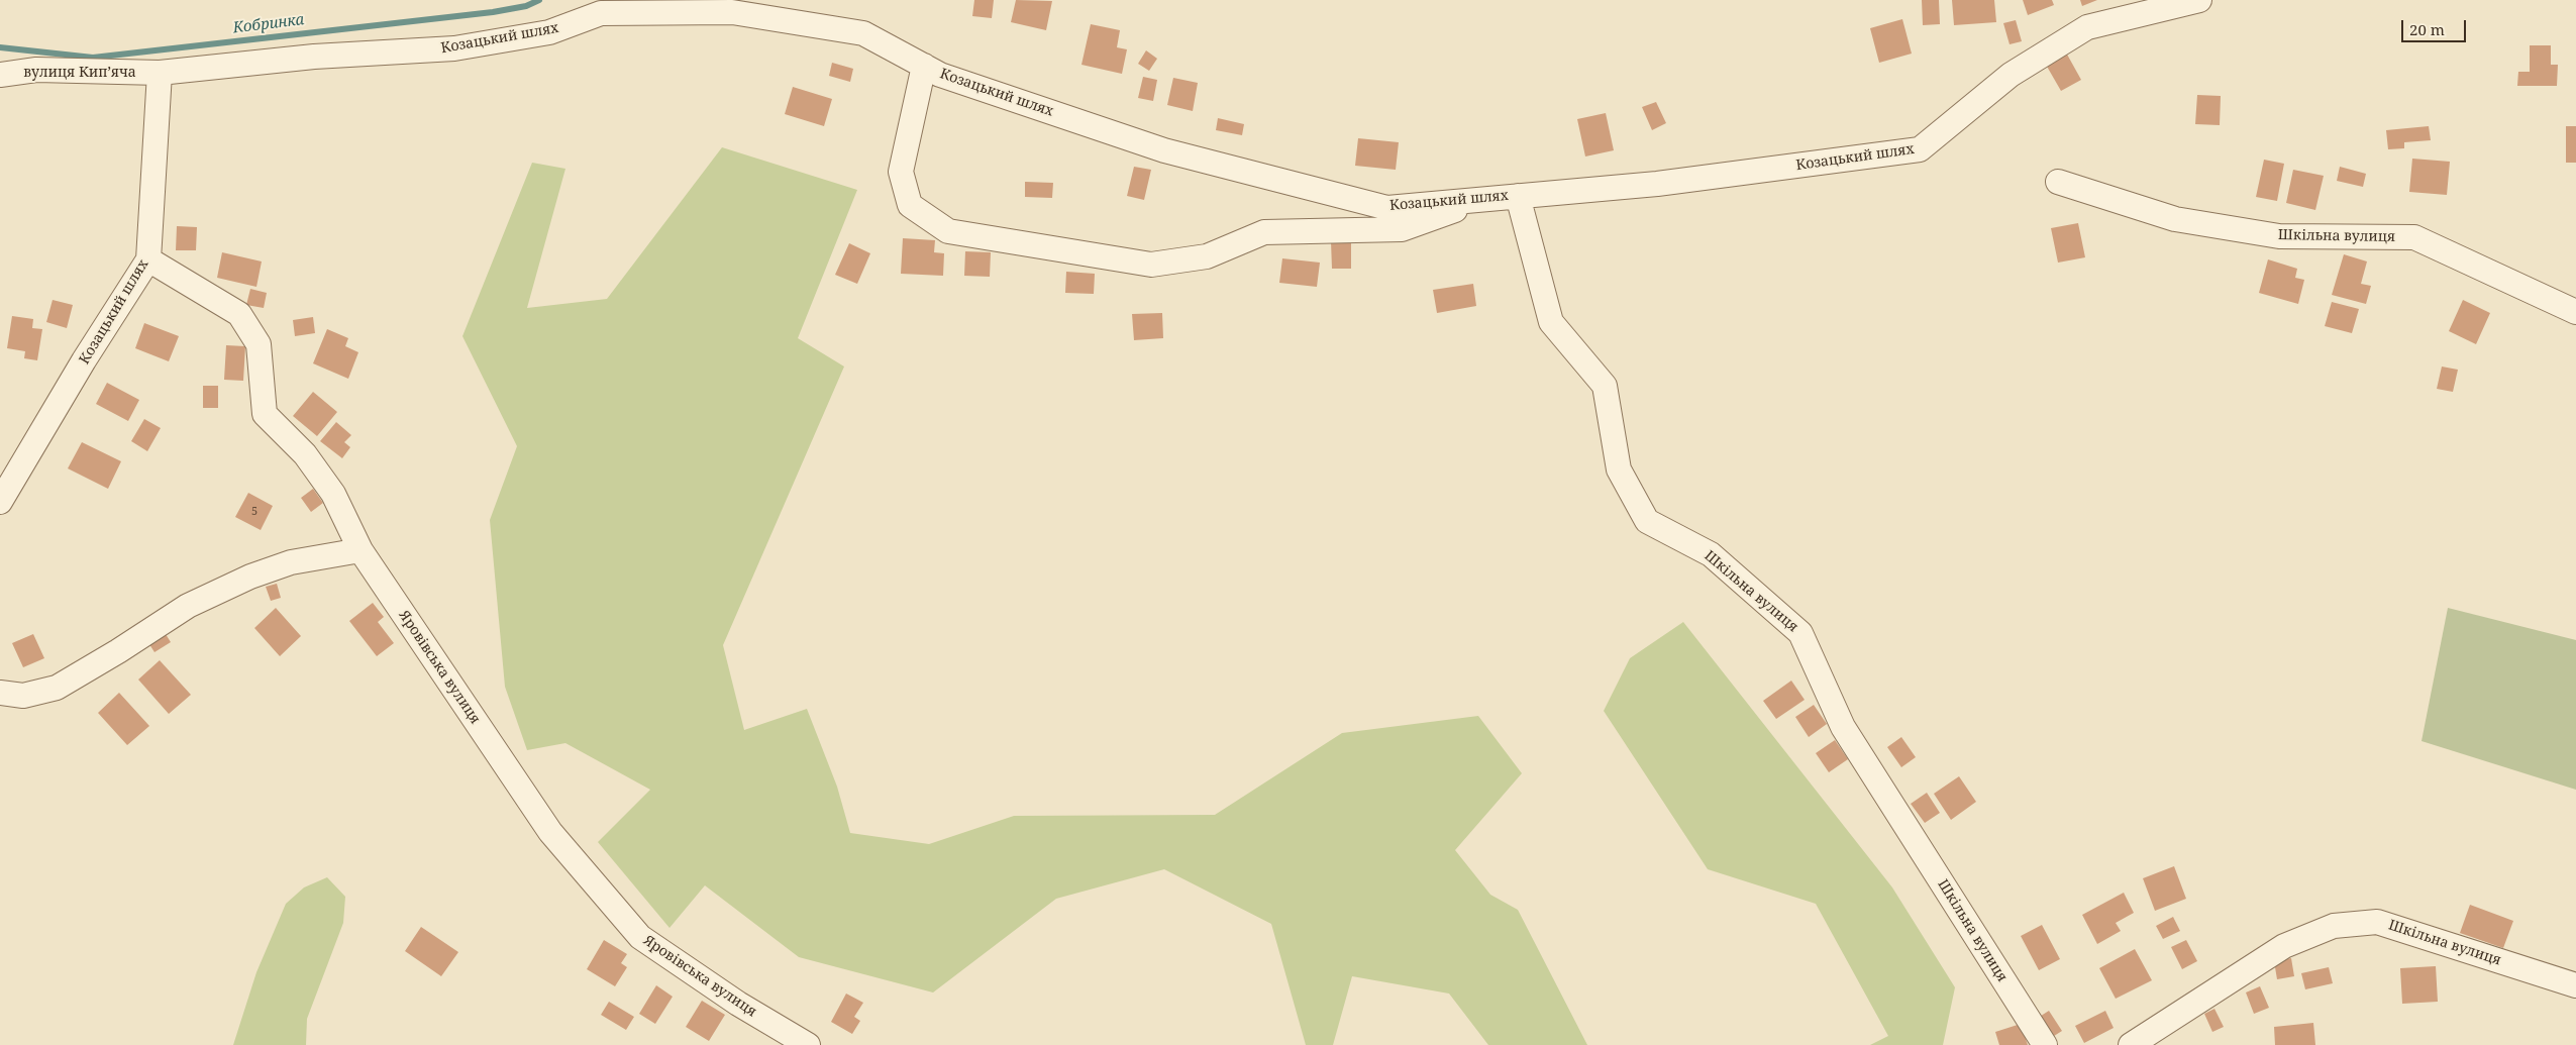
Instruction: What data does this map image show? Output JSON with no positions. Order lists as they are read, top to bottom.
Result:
{
  "streets": {
    "street": [
      "Козацький шлях",
      "вулиця Кипʼяча",
      "Шкільна вулиця",
      "Яровівська вулиця"
    ]
  },
  "crossings": [
    ["Козацький шлях", "вулиця Кипʼяча"],
    ["Козацький шлях", "Шкільна вулиця"],
    ["Козацький шлях", "Яровівська вулиця"]
  ],
  "water": ["Кобринка"],
  "house_numbers": ["5"],
  "scale_bar": "20 m"
}
